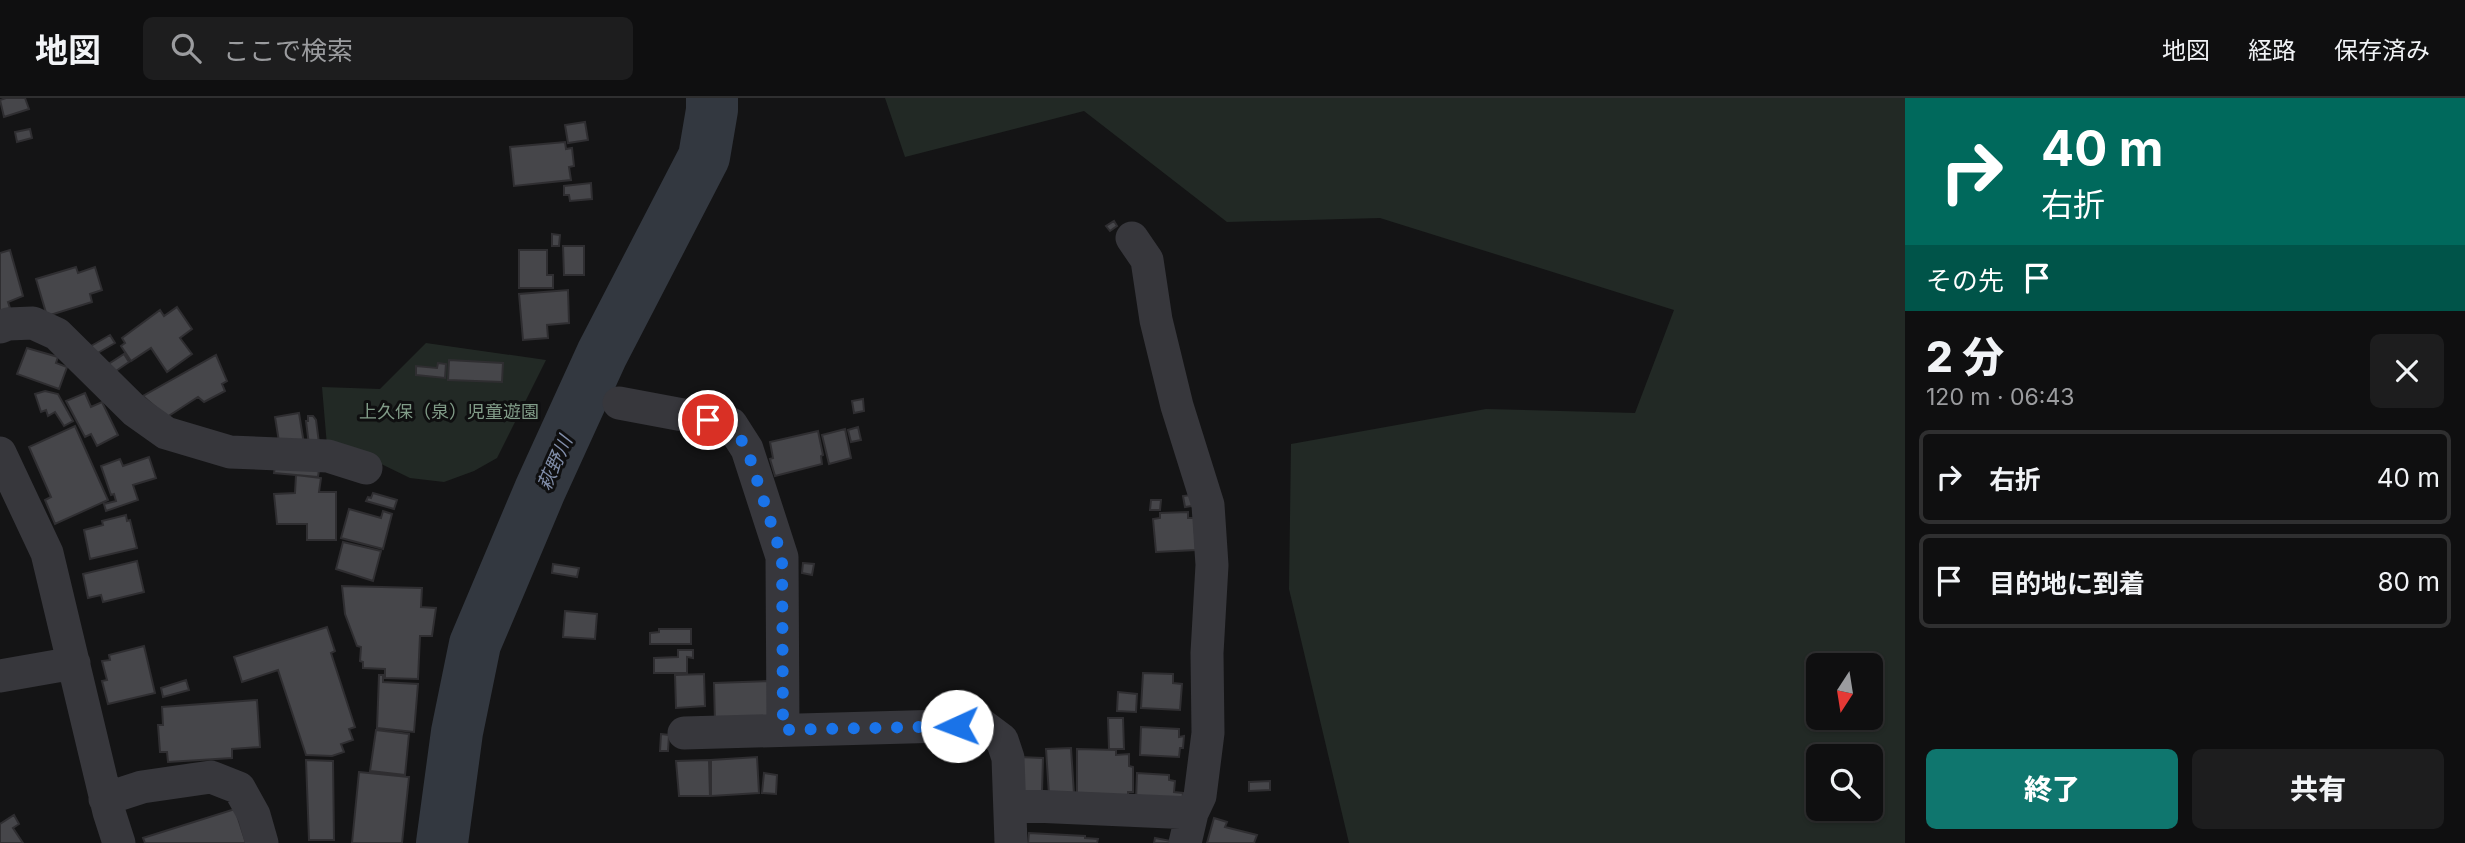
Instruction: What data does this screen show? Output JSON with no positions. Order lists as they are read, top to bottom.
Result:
{
  "water": ["萩野川"],
  "parks": ["上久保（泉）児童遊園"],
  "north": "bottom",
  "page": {
    "header": "地図",
    "search": "ここで検索",
    "nav": ["地図", "経路", "保存済み"],
    "turn": ["40 m", "右折"],
    "then": "その先",
    "heading": ["2 分", "120 m · 06:43"],
    "list": [
      {
        "name": "右折",
        "value": "40 m"
      },
      {
        "name": "目的地に到着",
        "value": "80 m"
      }
    ],
    "buttons": ["終了", "共有"]
  }
}
